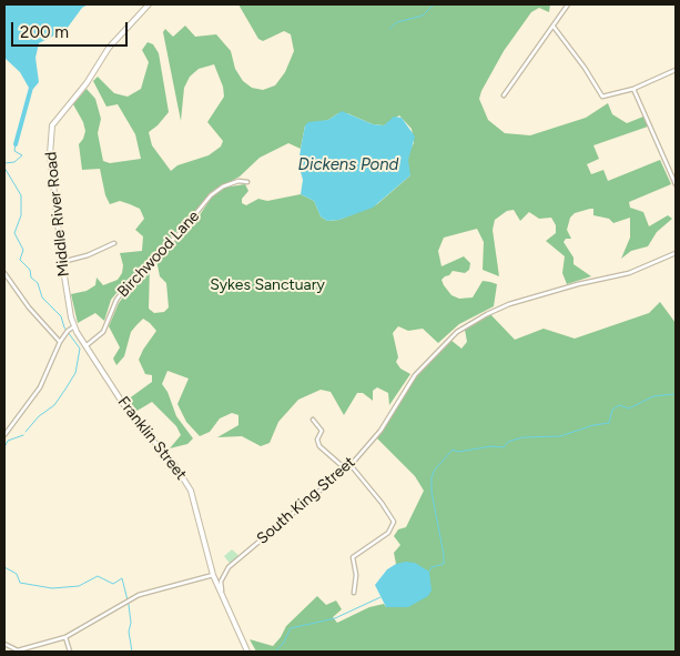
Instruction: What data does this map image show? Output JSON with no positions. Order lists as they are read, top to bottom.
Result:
{
  "streets": {
    "main road": ["Middle River Road", "Franklin Street"],
    "street": ["Birchwood Lane", "South King Street"]
  },
  "crossings": [
    ["Middle River Road", "Franklin Street"],
    ["Birchwood Lane", "Franklin Street"],
    ["Franklin Street", "South King Street"]
  ],
  "water": ["Dickens Pond"],
  "parks": ["Sykes Sanctuary"],
  "scale_bar": "200 m"
}
